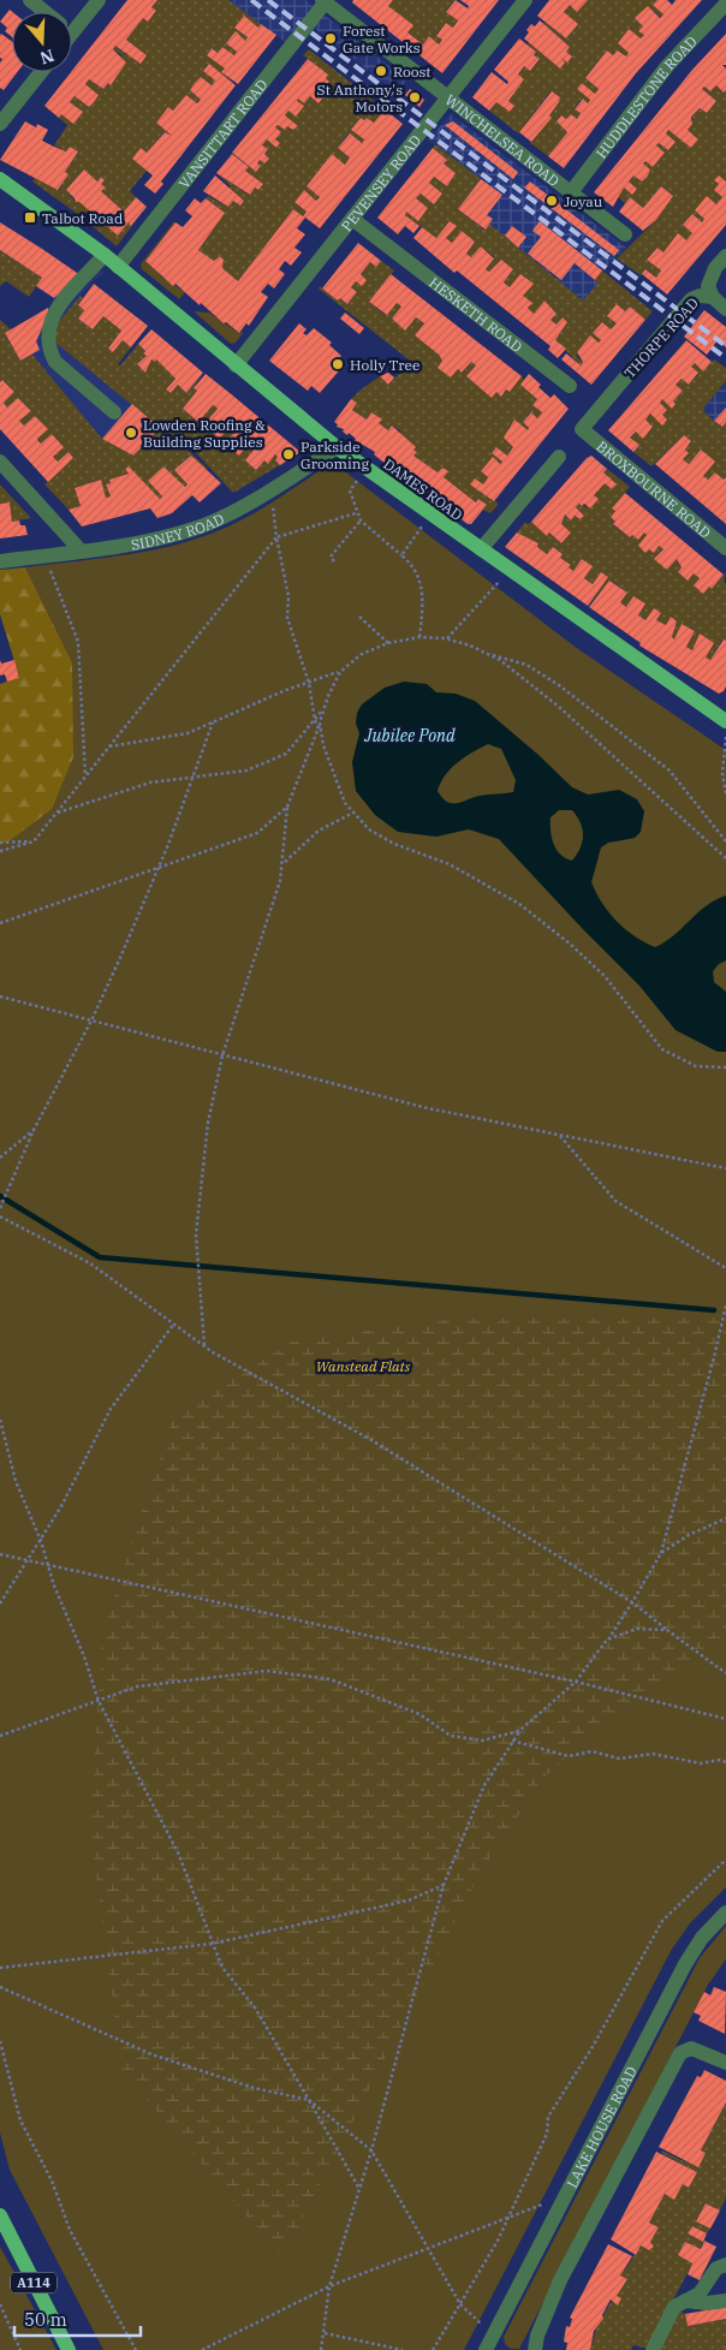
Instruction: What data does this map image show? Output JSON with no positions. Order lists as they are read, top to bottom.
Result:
{
  "streets": {
    "main road": ["DAMES ROAD", "A114"],
    "street": [
      "HUDDLESTONE ROAD",
      "VANSITTART ROAD",
      "WINCHELSEA ROAD",
      "PEVENSEY ROAD",
      "HESKETH ROAD",
      "THORPE ROAD",
      "BROXBOURNE ROAD",
      "SIDNEY ROAD",
      "LAKE HOUSE ROAD"
    ]
  },
  "crossings": [
    ["HUDDLESTONE ROAD", "WINCHELSEA ROAD"],
    ["VANSITTART ROAD", "WINCHELSEA ROAD"],
    ["VANSITTART ROAD", "DAMES ROAD"],
    ["WINCHELSEA ROAD", "PEVENSEY ROAD"],
    ["PEVENSEY ROAD", "HESKETH ROAD"],
    ["PEVENSEY ROAD", "DAMES ROAD"],
    ["THORPE ROAD", "BROXBOURNE ROAD"],
    ["DAMES ROAD", "SIDNEY ROAD"]
  ],
  "water": ["Jubilee Pond"],
  "parks": ["Wanstead Flats"],
  "places": {
    "other": [
      "Forest Gate Works",
      "Roost",
      "St Anthony's Motors",
      "Joyau",
      "Holly Tree",
      "Lowden Roofing & Building Supplies",
      "Parkside Grooming"
    ],
    "transit": ["Talbot Road"]
  },
  "scale_bar": "50 m",
  "north": "bottom"
}
